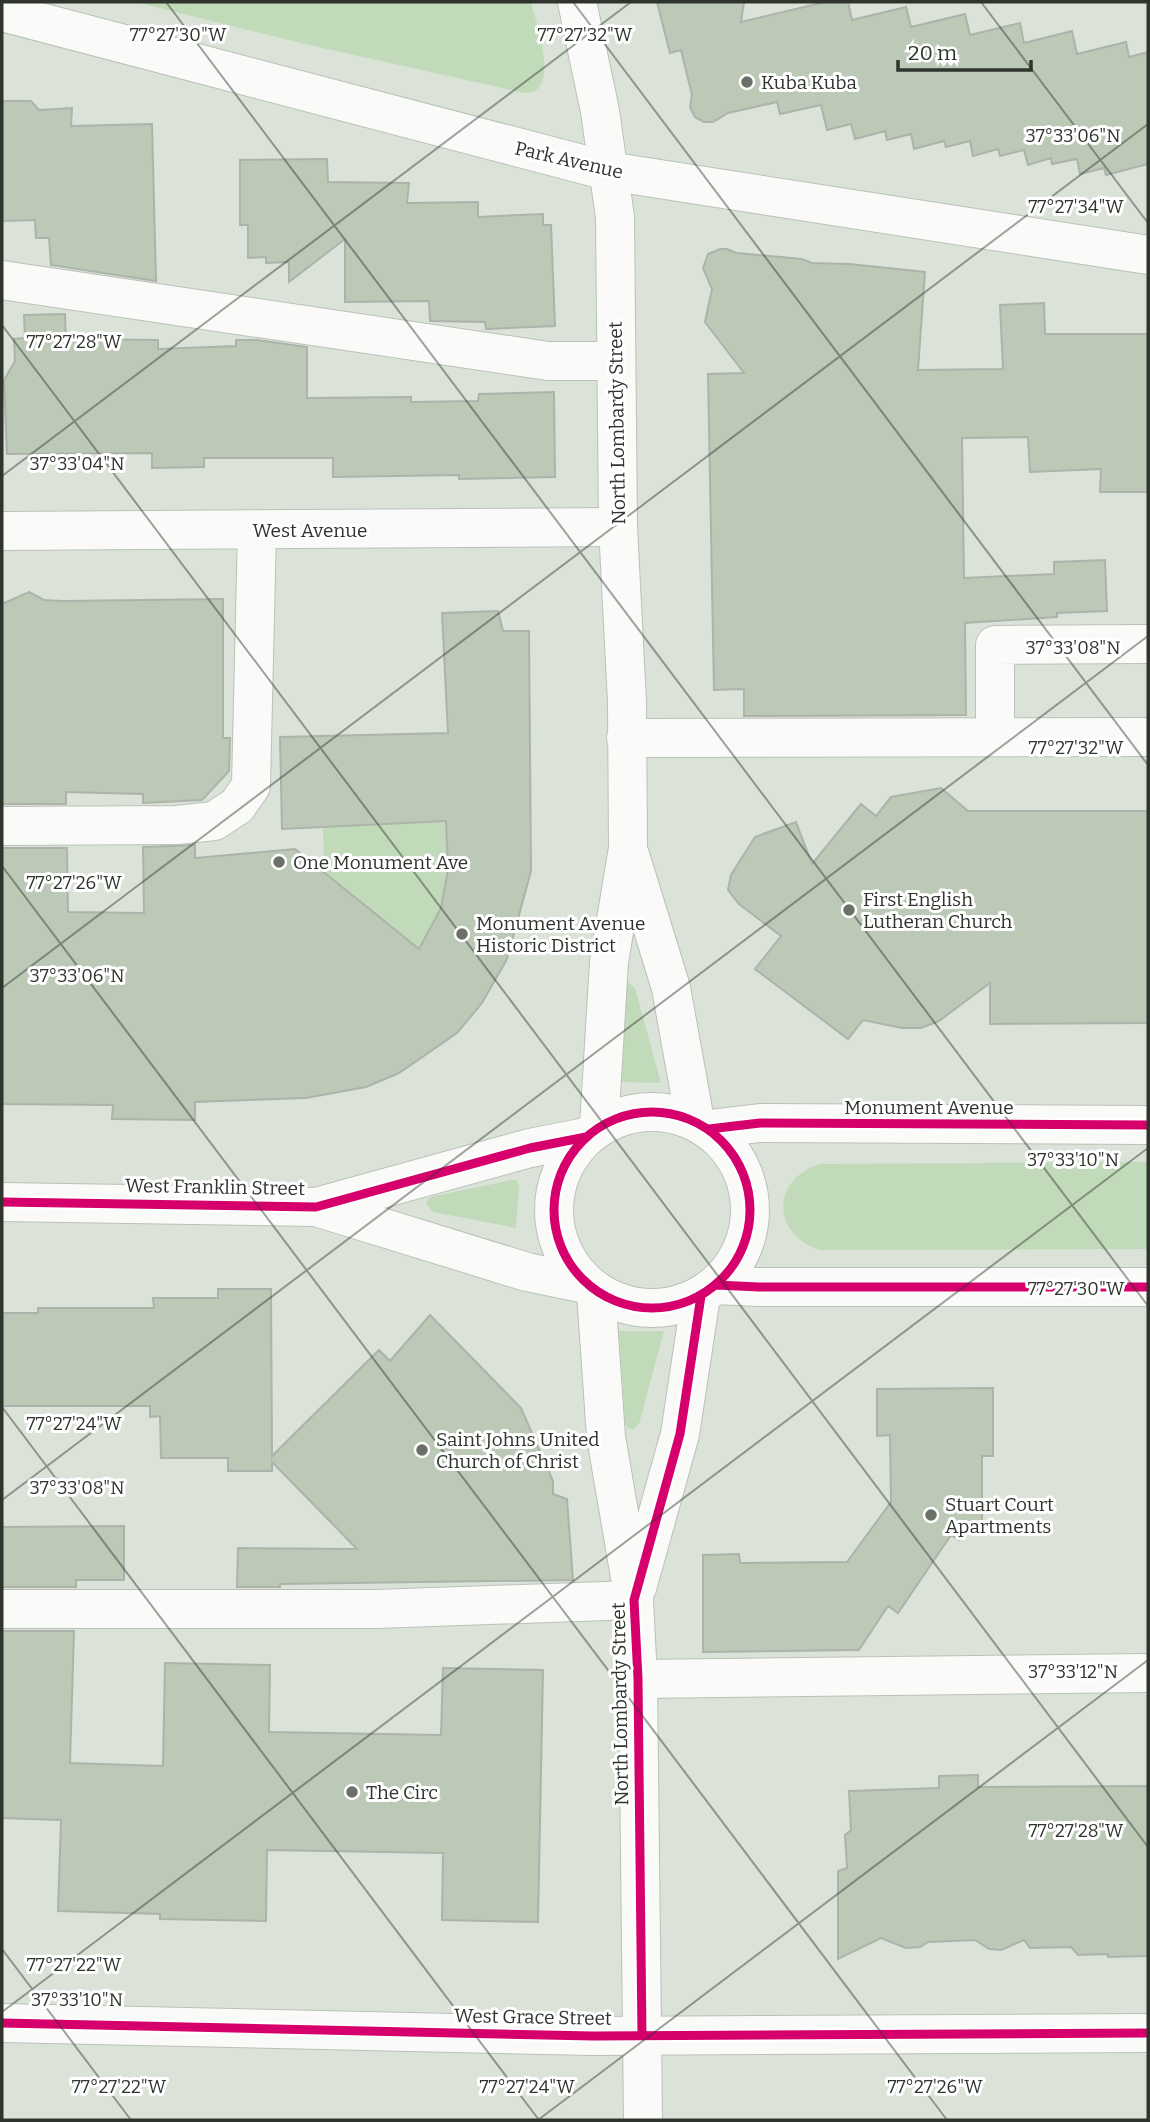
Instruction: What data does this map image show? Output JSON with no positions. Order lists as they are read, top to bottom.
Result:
{
  "streets": {
    "street": [
      "Park Avenue",
      "North Lombardy Street",
      "West Avenue",
      "Monument Avenue",
      "West Franklin Street",
      "West Grace Street"
    ]
  },
  "crossings": [
    ["Park Avenue", "North Lombardy Street"],
    ["North Lombardy Street", "West Avenue"],
    ["North Lombardy Street", "Monument Avenue"],
    ["North Lombardy Street", "West Franklin Street"],
    ["North Lombardy Street", "West Grace Street"],
    ["Monument Avenue", "West Franklin Street"]
  ],
  "places": [
    "Kuba Kuba",
    "One Monument Ave",
    "First English Lutheran Church",
    "Monument Avenue Historic District",
    "Saint Johns United Church of Christ",
    "Stuart Court Apartments",
    "The Circ"
  ],
  "scale_bar": "20 m",
  "coordinates": [
    "77°27'30\"W",
    "77°27'32\"W",
    "37°33'06\"N",
    "77°27'34\"W",
    "77°27'28\"W",
    "37°33'04\"N",
    "37°33'08\"N",
    "77°27'26\"W",
    "37°33'10\"N",
    "77°27'24\"W",
    "37°33'12\"N",
    "77°27'22\"W"
  ]
}
